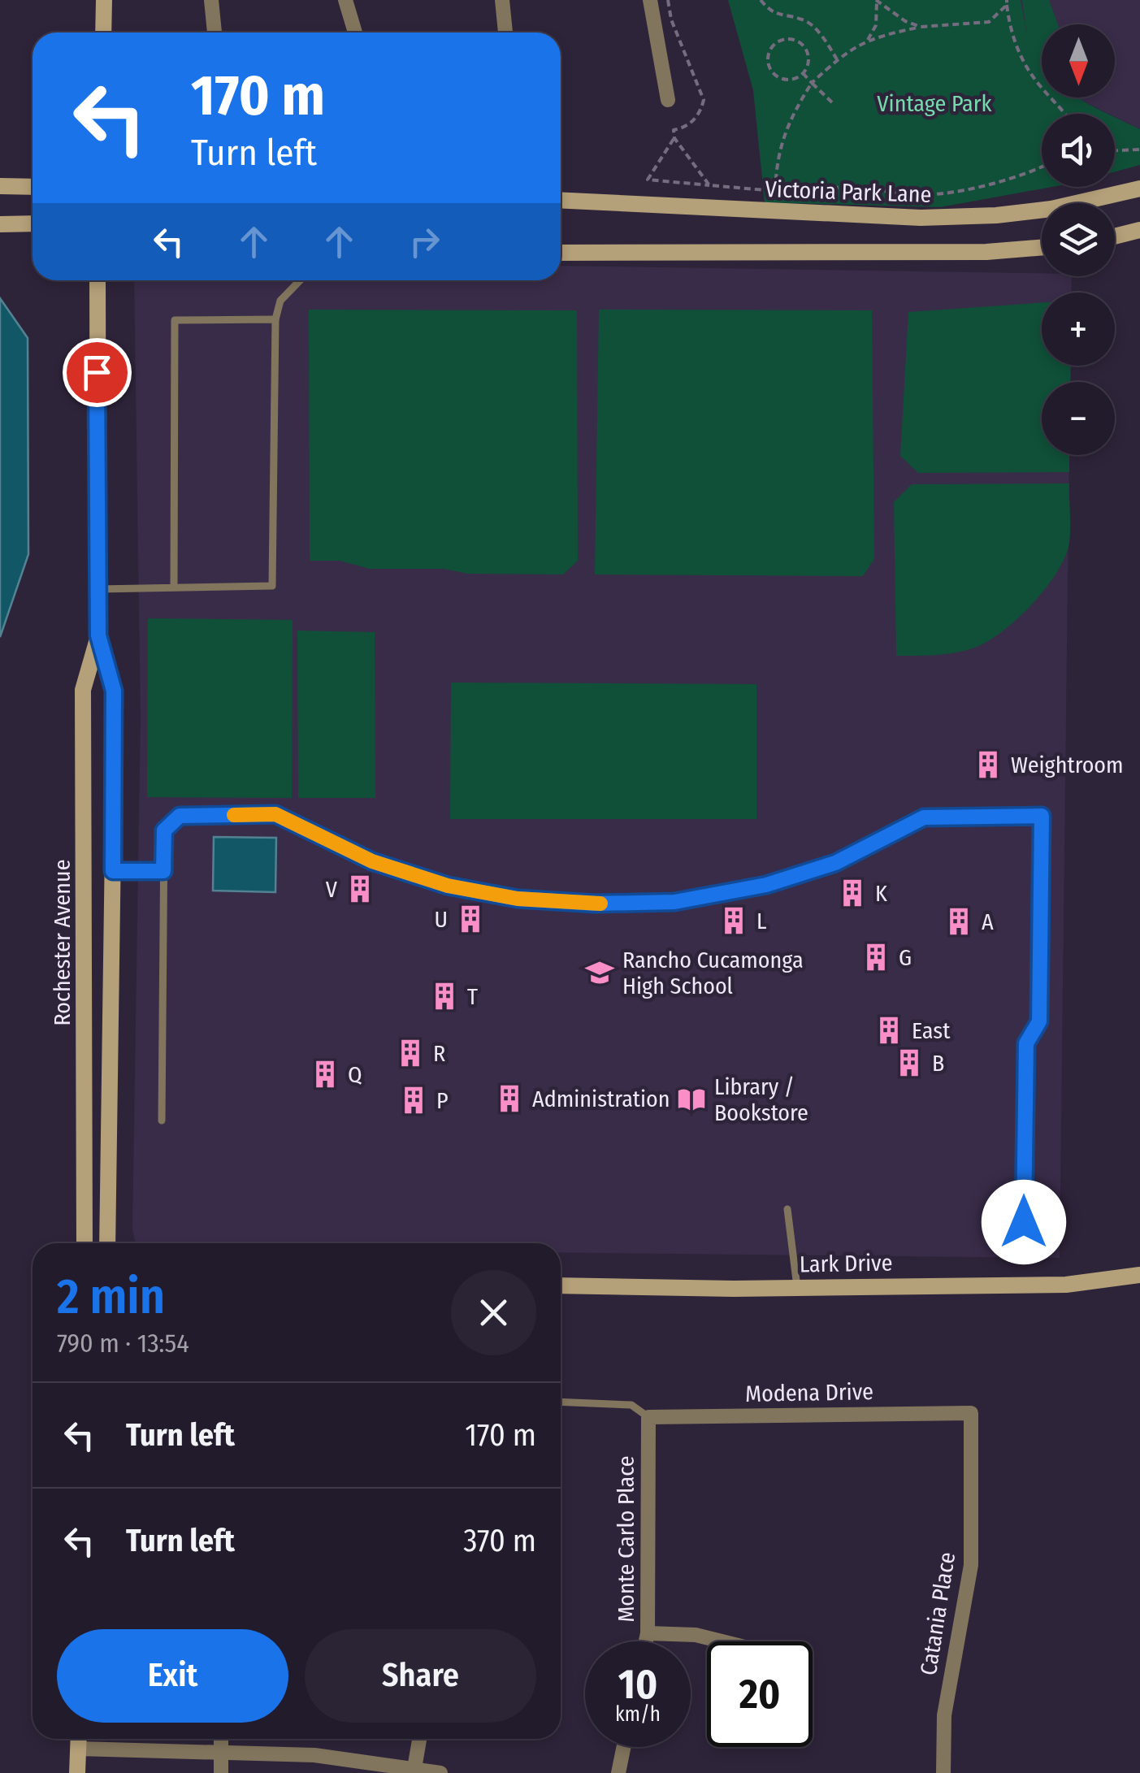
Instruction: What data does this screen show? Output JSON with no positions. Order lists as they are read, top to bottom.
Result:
{
  "streets": {
    "street": [
      "Victoria Park Lane",
      "Rochester Avenue",
      "Lark Drive",
      "Modena Drive",
      "Monte Carlo Place",
      "Catania Place"
    ]
  },
  "crossings": [
    ["Modena Drive", "Monte Carlo Place"],
    ["Modena Drive", "Catania Place"]
  ],
  "parks": ["Vintage Park"],
  "places": {
    "building": [
      "Weightroom",
      "V",
      "K",
      "U",
      "L",
      "A",
      "G",
      "T",
      "East",
      "R",
      "B",
      "Q",
      "Administration",
      "P"
    ],
    "school or university": ["Rancho Cucamonga High School"],
    "library": ["Library / Bookstore"]
  },
  "north": "bottom",
  "page": {
    "map_buttons": ["+", "−"],
    "turn": ["170 m", "Turn left"],
    "heading": ["2 min", "790 m · 13:54"],
    "list": [
      {
        "name": "Turn left",
        "value": "170 m"
      },
      {
        "name": "Turn left",
        "value": "370 m"
      }
    ],
    "buttons": ["Exit", "Share"],
    "speed": "10 km/h",
    "limit": "20"
  }
}
